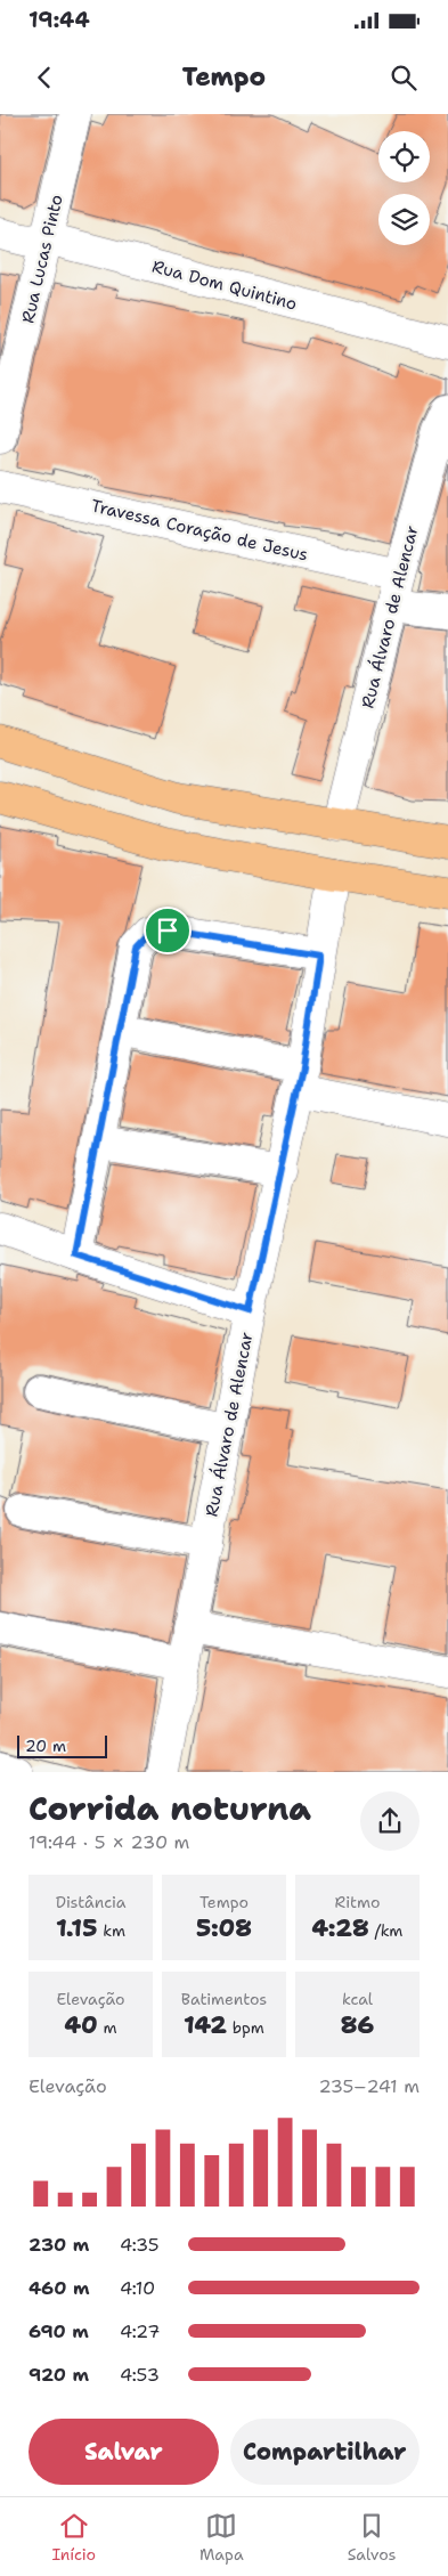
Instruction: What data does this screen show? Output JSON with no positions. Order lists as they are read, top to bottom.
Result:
{
  "streets": {
    "street": [
      "Rua Lucas Pinto",
      "Rua Dom Quintino",
      "Travessa Coração de Jesus",
      "Rua Álvaro de Alencar"
    ]
  },
  "crossings": [
    ["Rua Lucas Pinto", "Rua Dom Quintino"],
    ["Travessa Coração de Jesus", "Rua Álvaro de Alencar"]
  ],
  "scale_bar": "20 m",
  "page": {
    "status": "19:44",
    "header": "Tempo",
    "scale": "20 m",
    "heading": ["Corrida noturna", "19:44 · 5 × 230 m"],
    "stats": [
      ["Distância", "1.15 km"],
      ["Tempo", "5:08"],
      ["Ritmo", "4:28 /km"],
      ["Elevação", "40 m"],
      ["Batimentos", "142 bpm"],
      ["kcal", "86"]
    ],
    "chart": ["Elevação", "235–241 m"],
    "list": [
      {
        "name": "230 m",
        "note": "4:35"
      },
      {
        "name": "460 m",
        "note": "4:10"
      },
      {
        "name": "690 m",
        "note": "4:27"
      },
      {
        "name": "920 m",
        "note": "4:53"
      }
    ],
    "buttons": ["Salvar", "Compartilhar"],
    "tabs": ["Início", "Mapa", "Salvos"]
  }
}
